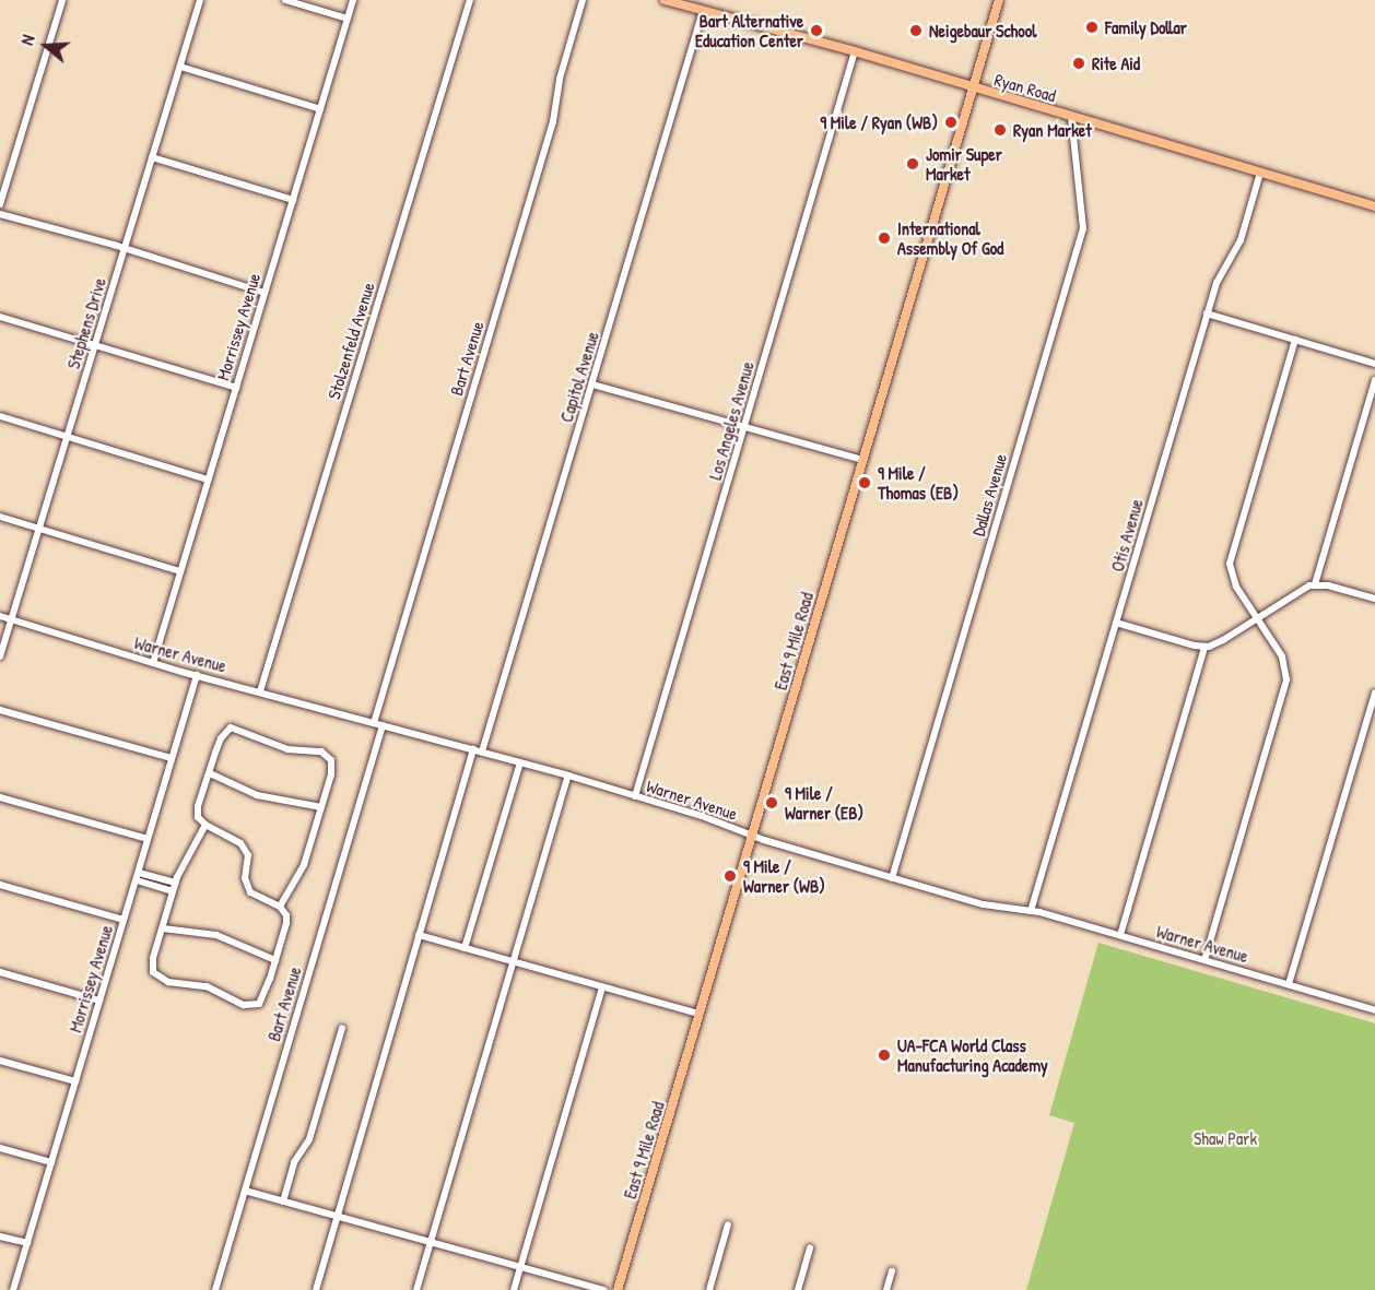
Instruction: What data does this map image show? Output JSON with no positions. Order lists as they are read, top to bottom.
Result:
{
  "streets": {
    "main road": ["Ryan Road", "East 9 Mile Road"],
    "street": [
      "Stephens Drive",
      "Morrissey Avenue",
      "Stolzenfeld Avenue",
      "Bart Avenue",
      "Capitol Avenue",
      "Los Angeles Avenue",
      "Dallas Avenue",
      "Otis Avenue",
      "Warner Avenue"
    ]
  },
  "crossings": [
    ["Ryan Road", "Capitol Avenue"],
    ["Ryan Road", "Los Angeles Avenue"],
    ["Ryan Road", "Dallas Avenue"],
    ["Ryan Road", "Otis Avenue"],
    ["Ryan Road", "East 9 Mile Road"],
    ["Stephens Drive", "Warner Avenue"],
    ["Morrissey Avenue", "Warner Avenue"],
    ["Stolzenfeld Avenue", "Warner Avenue"],
    ["Bart Avenue", "Warner Avenue"],
    ["Capitol Avenue", "Warner Avenue"],
    ["Los Angeles Avenue", "Warner Avenue"],
    ["Dallas Avenue", "Warner Avenue"],
    ["Otis Avenue", "Warner Avenue"],
    ["East 9 Mile Road", "Warner Avenue"]
  ],
  "parks": ["Shaw Park"],
  "places": [
    "Family Dollar",
    "Bart Alternative Education Center",
    "Neigebaur School",
    "Rite Aid",
    "9 Mile / Ryan (WB)",
    "Ryan Market",
    "Jomir Super Market",
    "International Assembly Of God",
    "9 Mile / Thomas (EB)",
    "9 Mile / Warner (EB)",
    "9 Mile / Warner (WB)",
    "UA-FCA World Class Manufacturing Academy"
  ],
  "north": "left"
}
